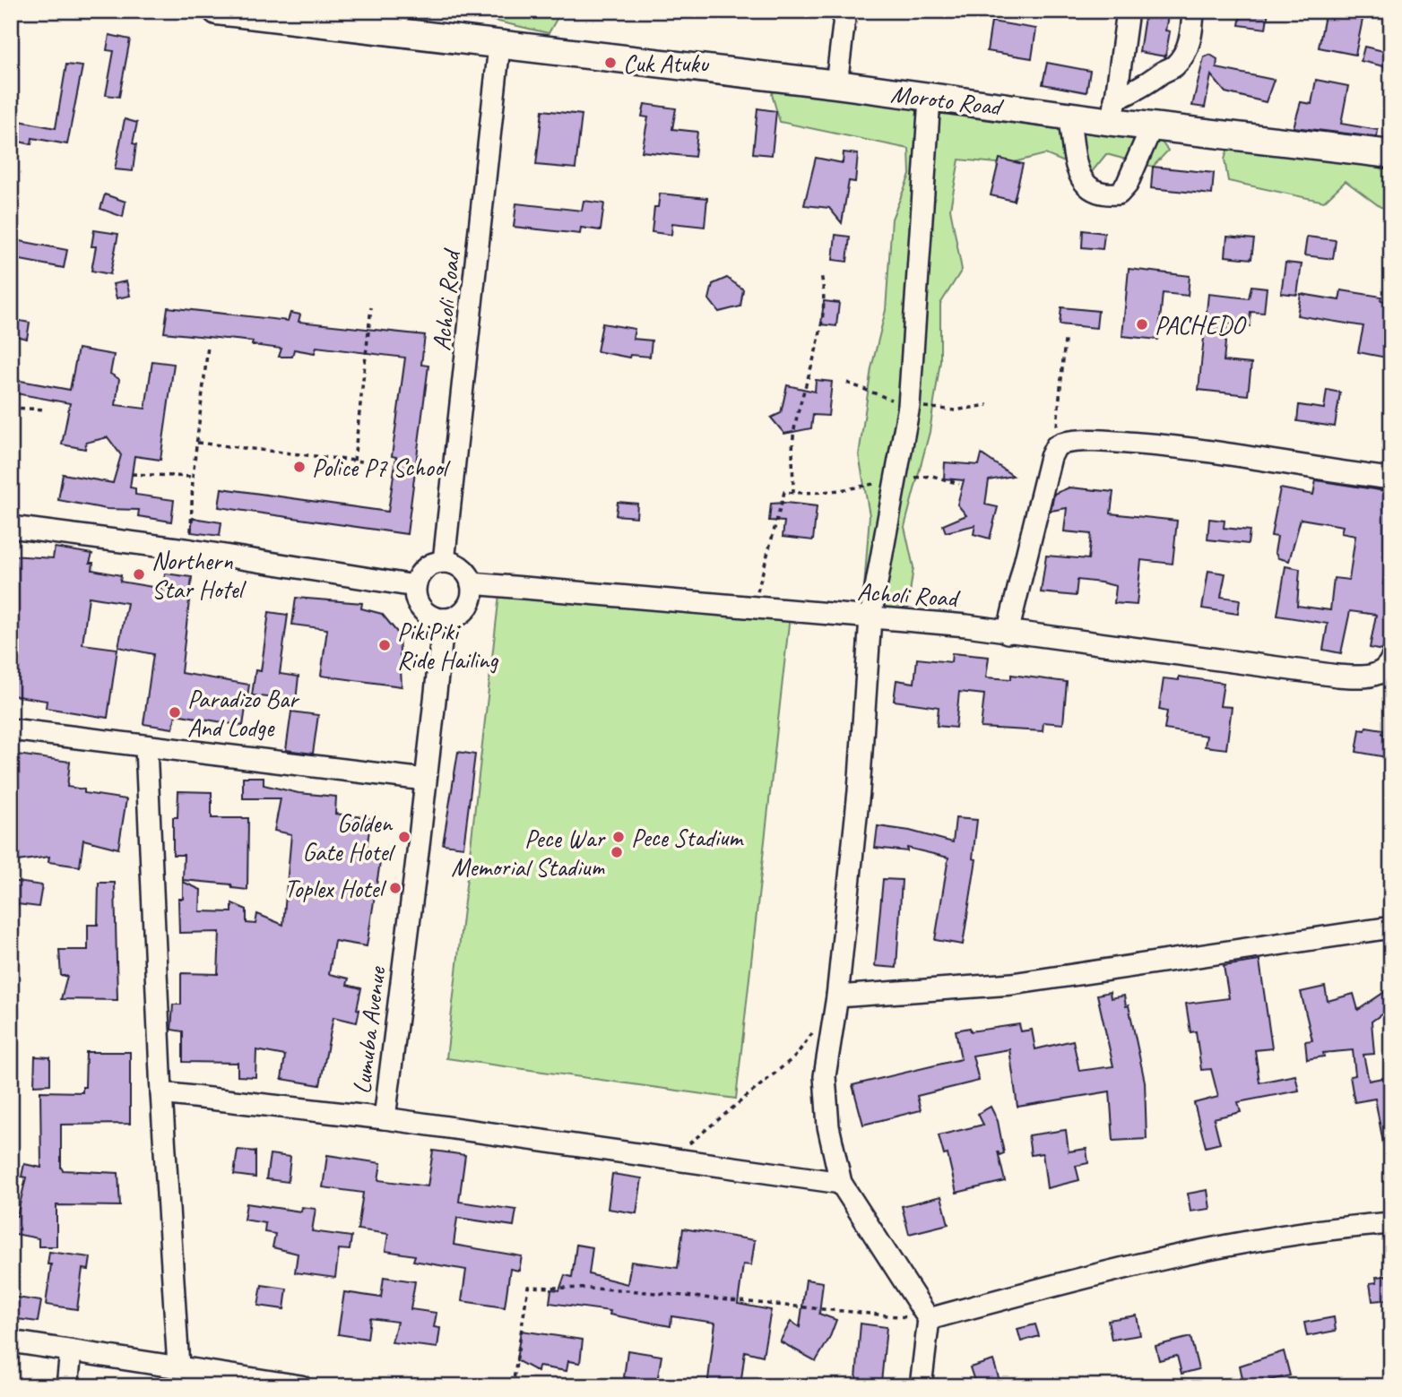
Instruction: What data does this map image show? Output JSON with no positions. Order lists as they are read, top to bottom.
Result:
{
  "streets": {
    "main road": ["Moroto Road"],
    "street": ["Acholi Road", "Lumuba Avenue"]
  },
  "crossings": [
    ["Moroto Road", "Acholi Road"]
  ],
  "places": [
    "Cuk Atuku",
    "PACHEDO",
    "Police P7 School",
    "Northern Star Hotel",
    "PikiPiki Ride Hailing",
    "Paradizo Bar And Lodge",
    "Golden Gate Hotel",
    "Pece Stadium",
    "Pece War Memorial Stadium",
    "Toplex Hotel"
  ]
}
